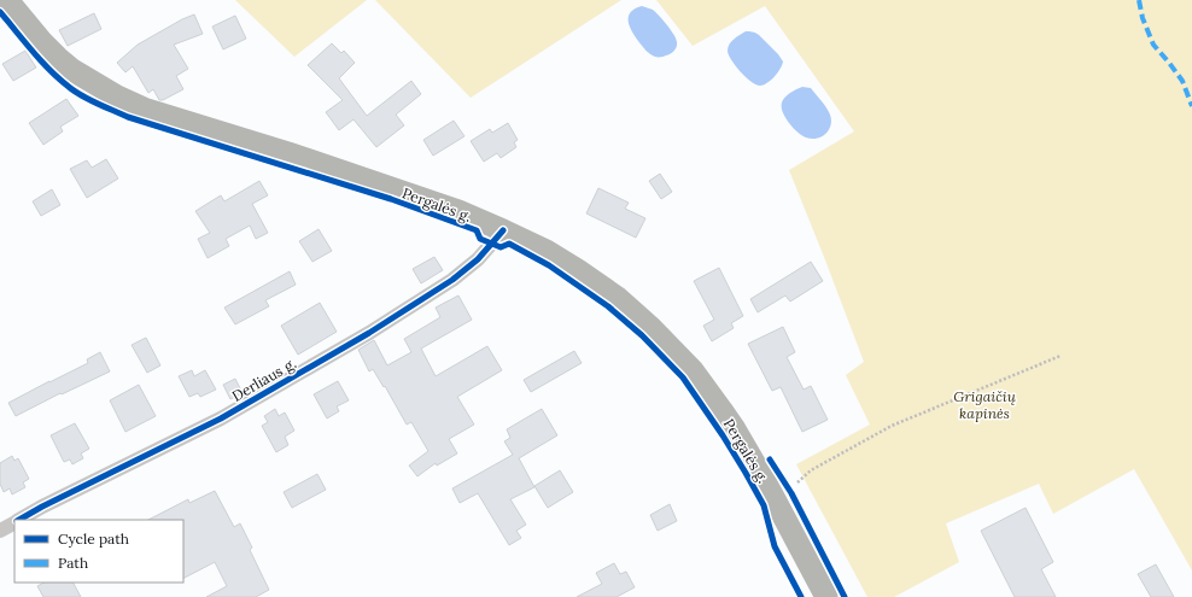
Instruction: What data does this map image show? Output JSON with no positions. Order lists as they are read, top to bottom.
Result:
{
  "streets": {
    "main road": ["Pergalės g."],
    "street": ["Derliaus g."]
  },
  "crossings": [
    ["Pergalės g.", "Derliaus g."]
  ],
  "parks": ["Grigaičių kapinės"],
  "legend": ["Cycle path", "Path"]
}
